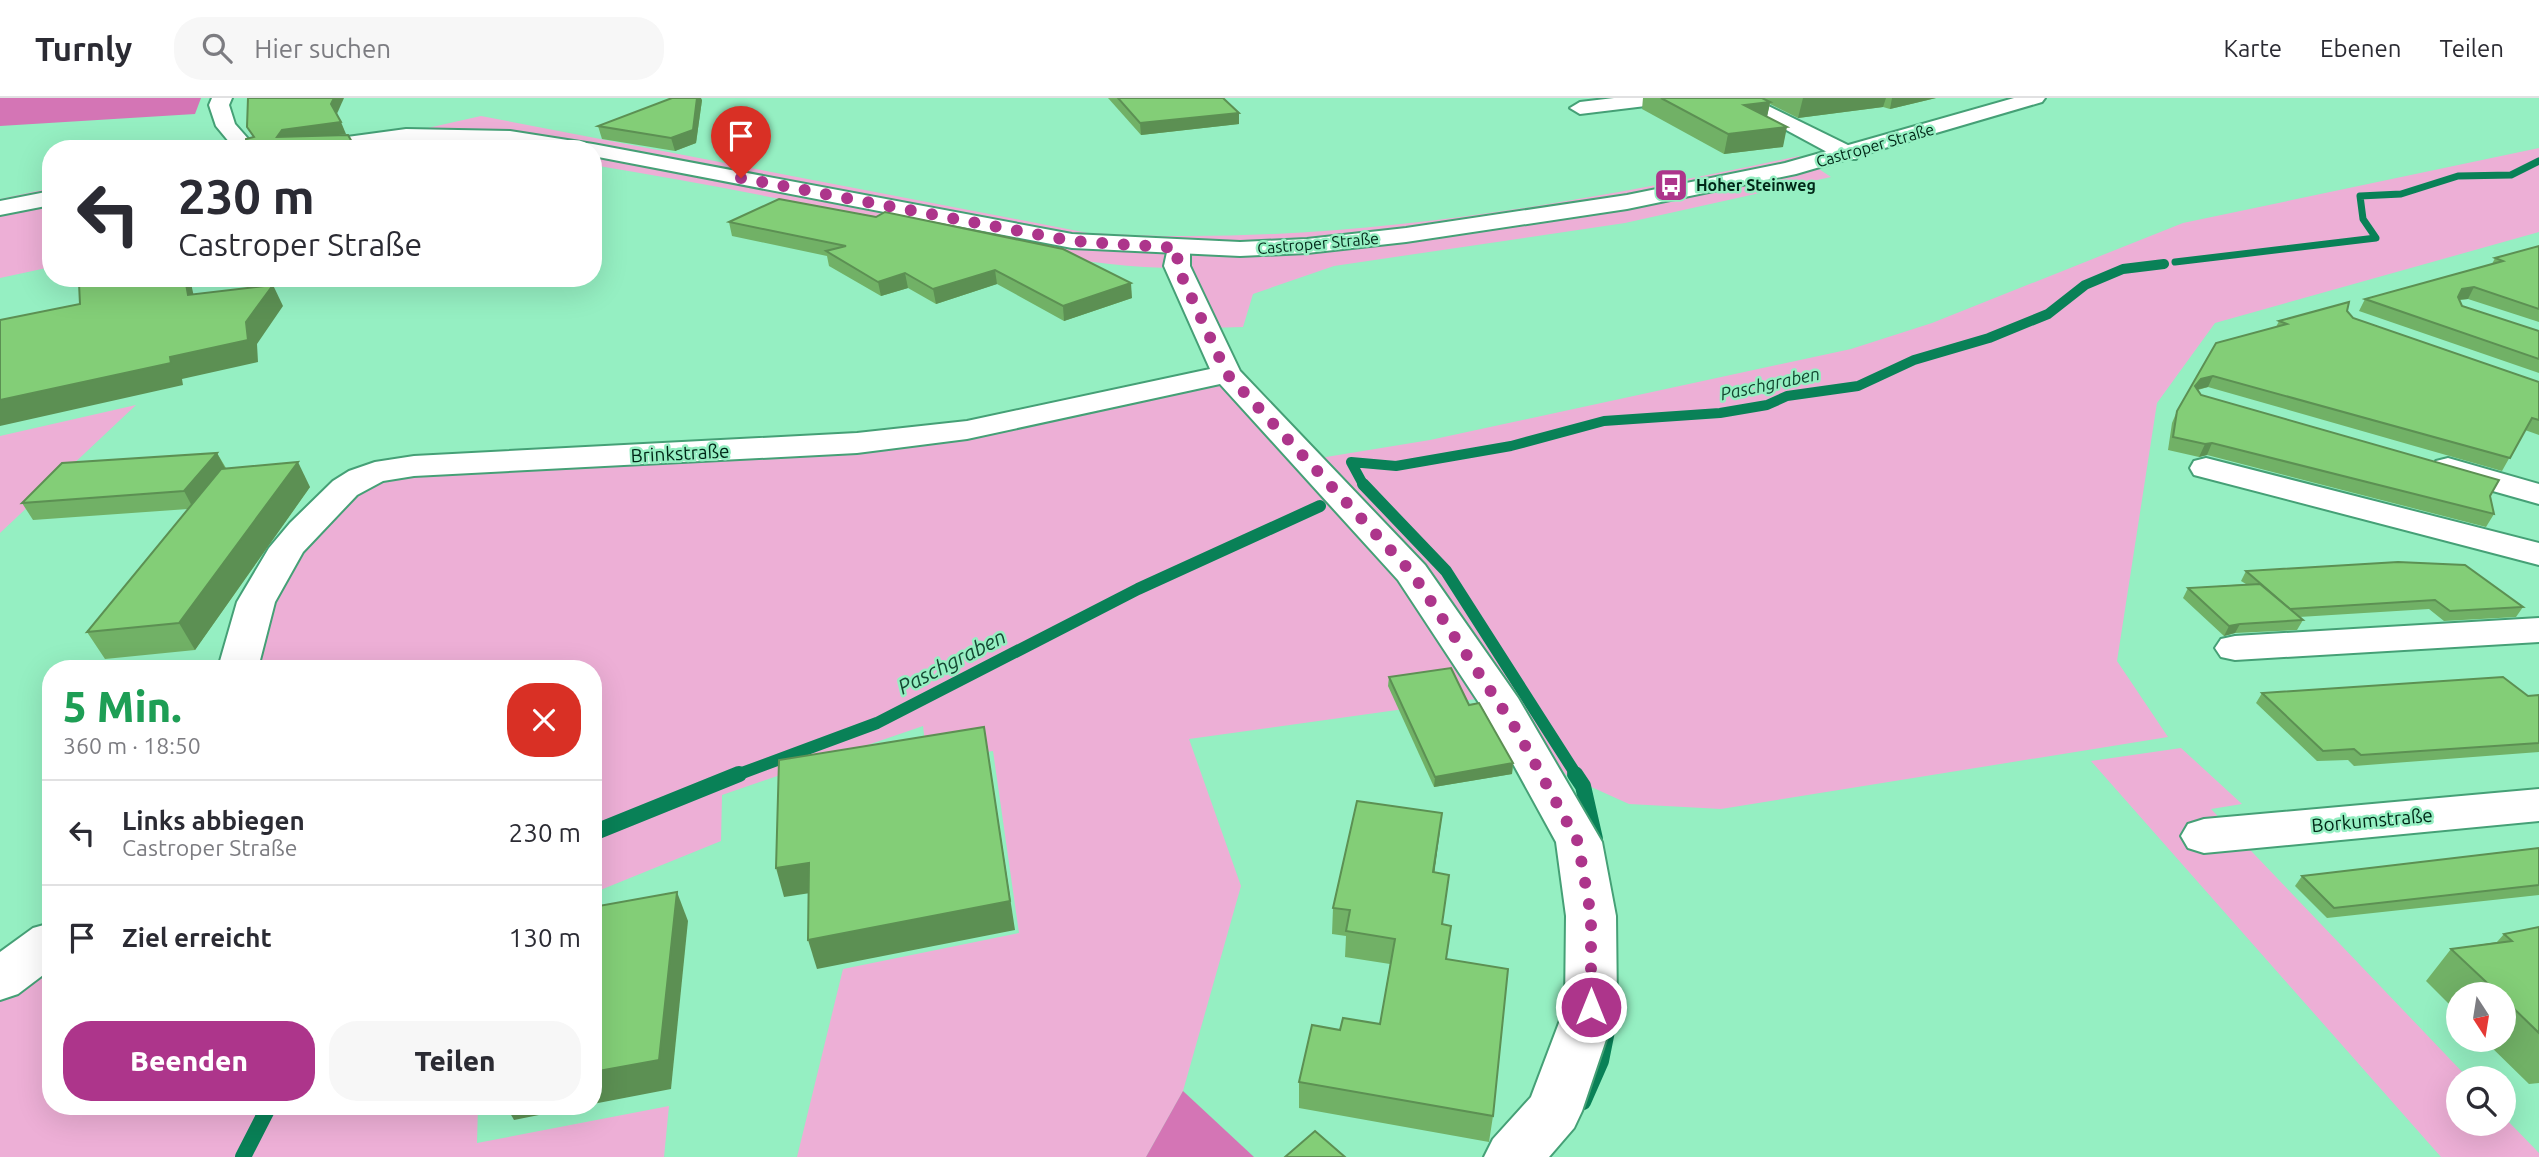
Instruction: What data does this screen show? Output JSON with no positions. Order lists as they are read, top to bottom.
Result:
{
  "streets": {
    "street": ["Castroper Straße", "Brinkstraße", "Borkumstraße"]
  },
  "water": ["Paschgraben"],
  "places": {
    "bus stop": ["Hoher Steinweg"]
  },
  "north": "bottom",
  "page": {
    "header": "Turnly",
    "search": "Hier suchen",
    "nav": ["Karte", "Ebenen", "Teilen"],
    "turn": ["230 m", "Castroper Straße"],
    "heading": ["5 Min.", "360 m · 18:50"],
    "list": [
      {
        "name": "Links abbiegen",
        "note": "Castroper Straße",
        "value": "230 m"
      },
      {
        "name": "Ziel erreicht",
        "value": "130 m"
      }
    ],
    "buttons": ["Beenden", "Teilen"]
  }
}
